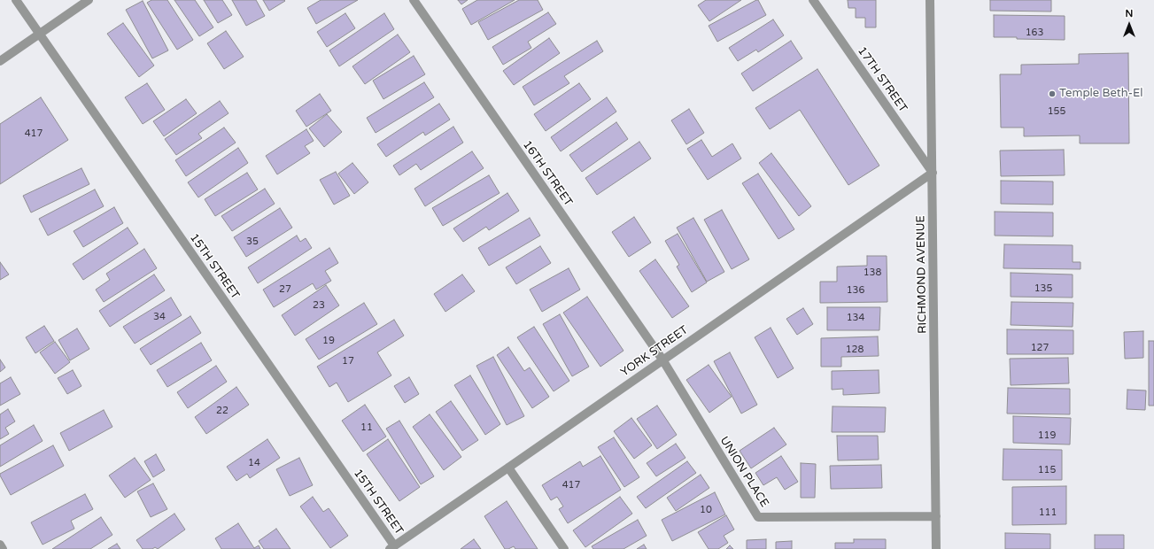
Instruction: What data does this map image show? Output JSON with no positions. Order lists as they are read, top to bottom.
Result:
{
  "streets": {
    "street": [
      "17TH STREET",
      "16TH STREET",
      "15TH STREET",
      "RICHMOND AVENUE",
      "YORK STREET",
      "UNION PLACE"
    ]
  },
  "crossings": [
    ["17TH STREET", "RICHMOND AVENUE"],
    ["17TH STREET", "YORK STREET"],
    ["16TH STREET", "YORK STREET"],
    ["16TH STREET", "UNION PLACE"],
    ["15TH STREET", "YORK STREET"],
    ["RICHMOND AVENUE", "YORK STREET"],
    ["RICHMOND AVENUE", "UNION PLACE"],
    ["YORK STREET", "UNION PLACE"]
  ],
  "places": ["Temple Beth-El"],
  "house_numbers": [
    "163",
    "155",
    "417",
    "35",
    "138",
    "135",
    "27",
    "136",
    "23",
    "34",
    "134",
    "19",
    "127",
    "128",
    "17",
    "22",
    "11",
    "119",
    "14",
    "115",
    "417",
    "10",
    "111"
  ],
  "north": "top"
}
